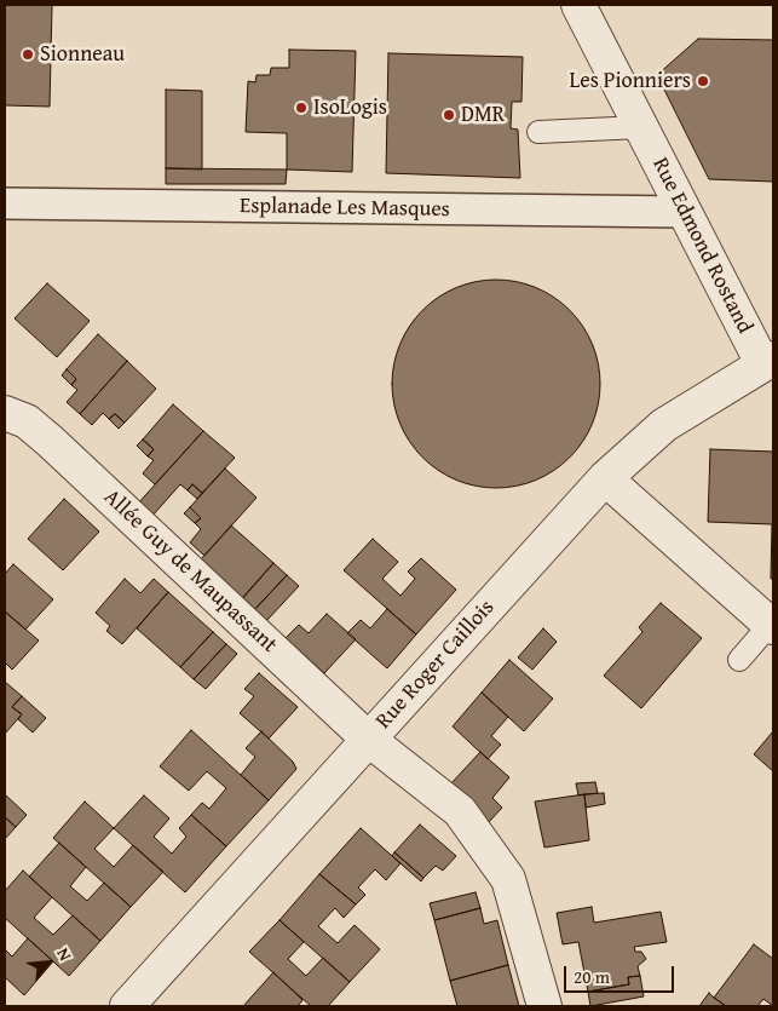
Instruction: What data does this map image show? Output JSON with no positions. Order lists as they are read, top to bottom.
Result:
{
  "streets": {
    "street": [
      "Esplanade Les Masques",
      "Rue Edmond Rostand",
      "Allée Guy de Maupassant",
      "Rue Roger Caillois"
    ]
  },
  "crossings": [
    ["Esplanade Les Masques", "Rue Edmond Rostand"],
    ["Rue Edmond Rostand", "Rue Roger Caillois"],
    ["Allée Guy de Maupassant", "Rue Roger Caillois"]
  ],
  "places": [
    "Sionneau",
    "Les Pionniers",
    "IsoLogis",
    "DMR"
  ],
  "scale_bar": "20 m",
  "north": "top right"
}
